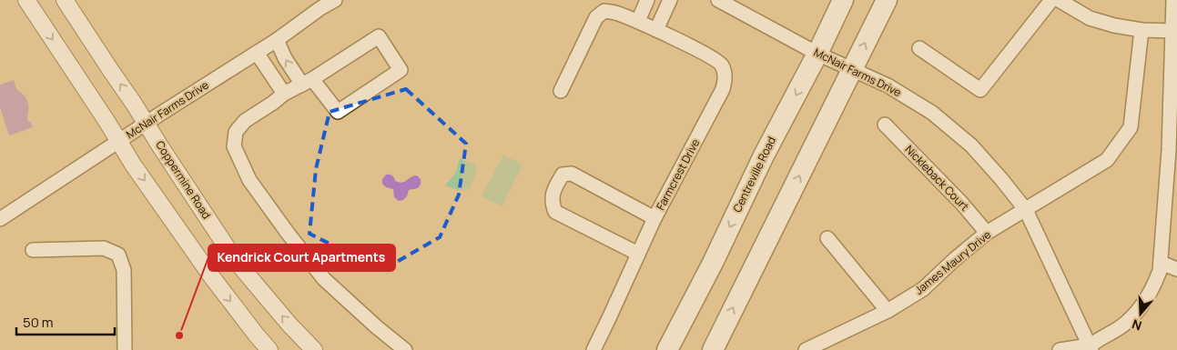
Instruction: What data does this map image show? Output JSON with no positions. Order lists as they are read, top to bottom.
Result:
{
  "streets": {
    "main road": ["Centreville Road"],
    "street": [
      "McNair Farms Drive",
      "Farmcrest Drive",
      "Nickleback Court",
      "Coppermine Road",
      "James Maury Drive"
    ]
  },
  "crossings": [
    ["McNair Farms Drive", "Centreville Road"],
    ["McNair Farms Drive", "Coppermine Road"],
    ["McNair Farms Drive", "James Maury Drive"],
    ["Nickleback Court", "James Maury Drive"]
  ],
  "places": ["Kendrick Court Apartments"],
  "scale_bar": "50 m",
  "north": "bottom"
}
